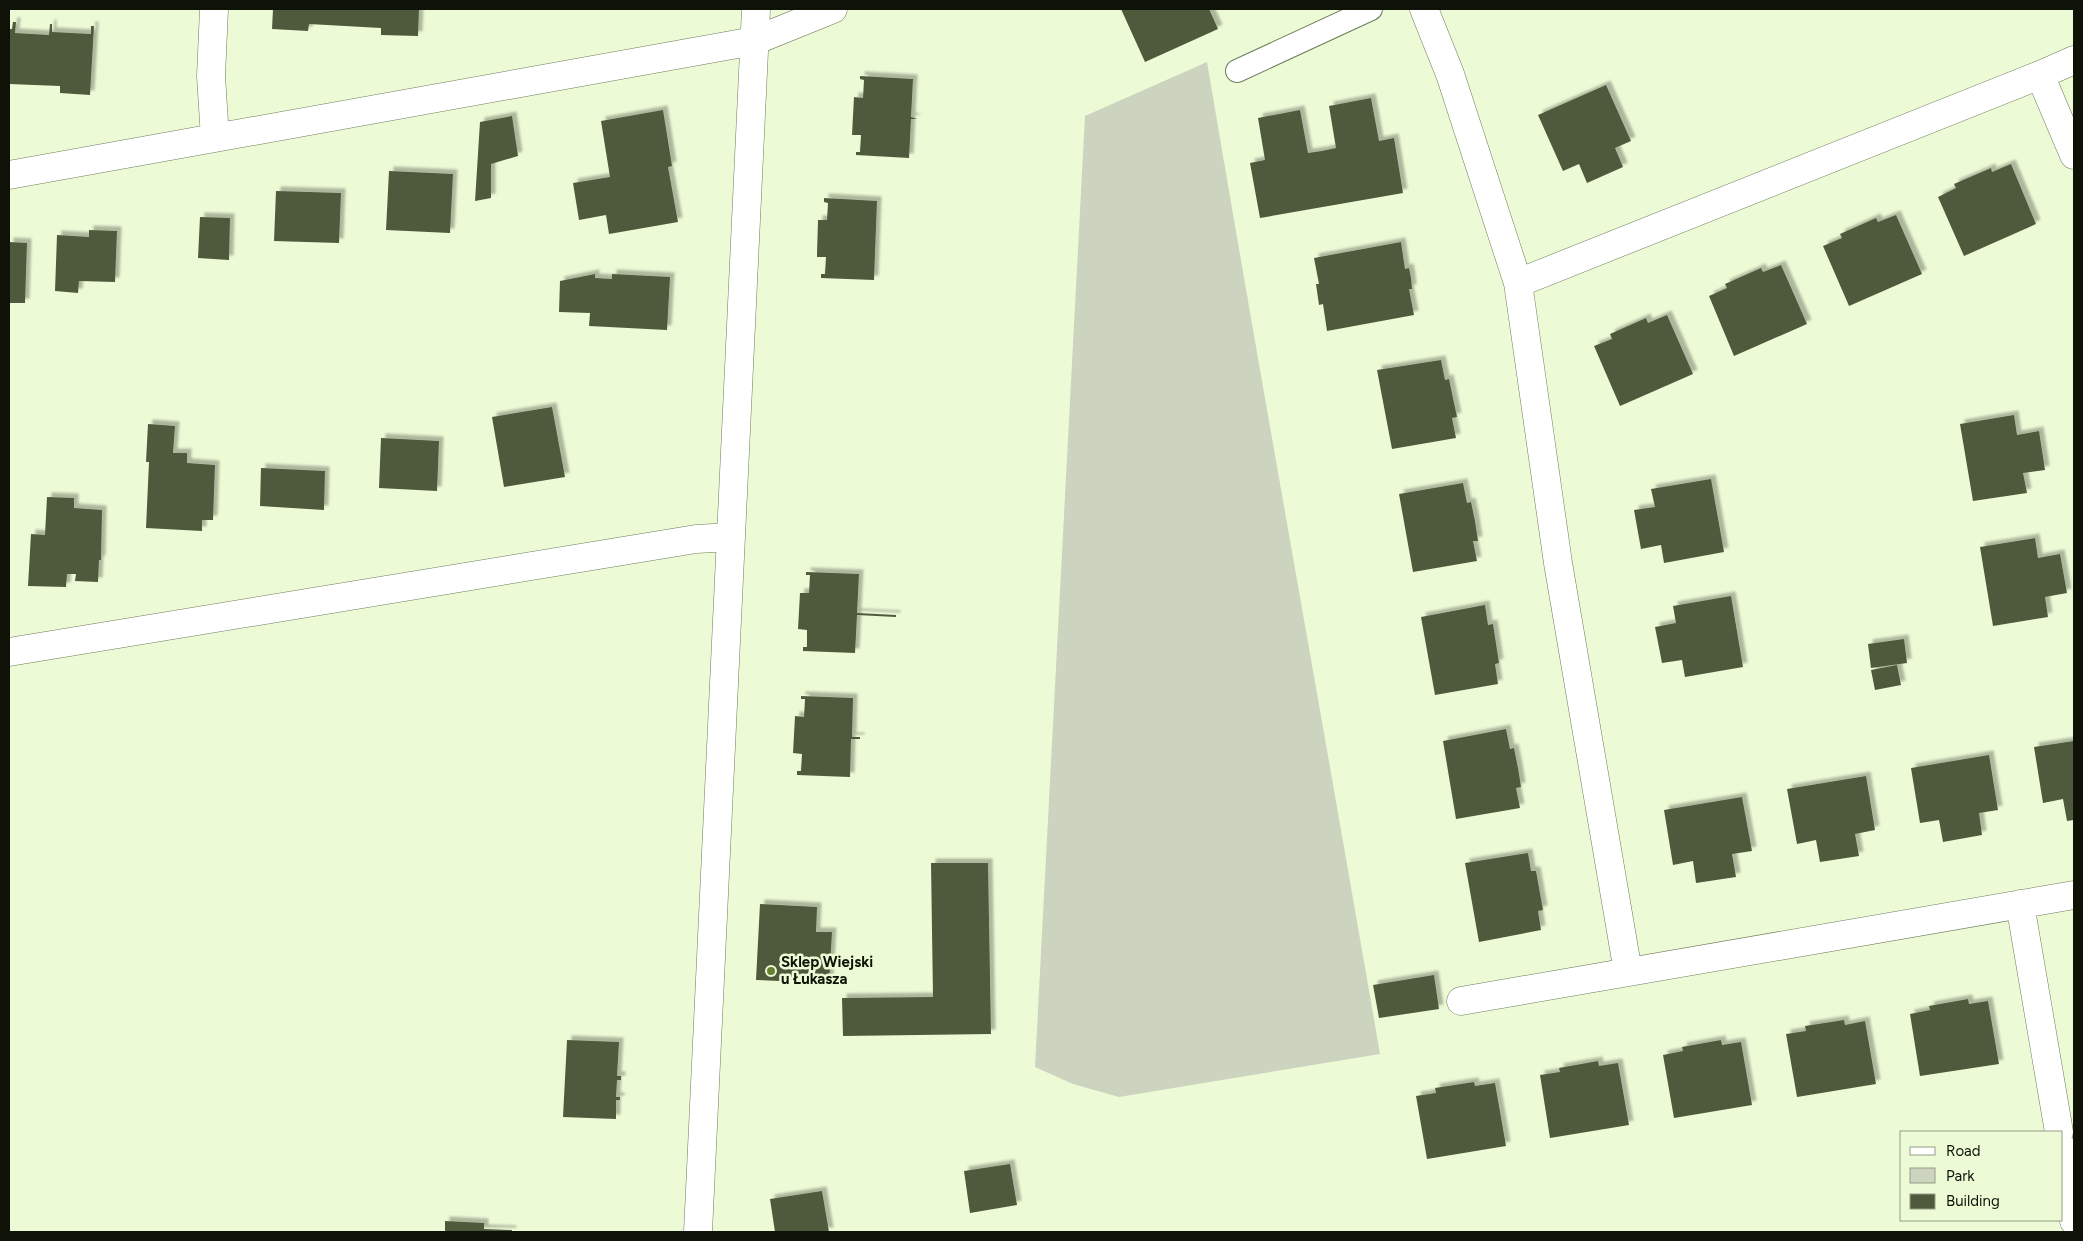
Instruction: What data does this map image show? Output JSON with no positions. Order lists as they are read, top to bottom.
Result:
{
  "places": ["Sklep Wiejski u Łukasza"],
  "legend": ["Road", "Park", "Building"]
}
